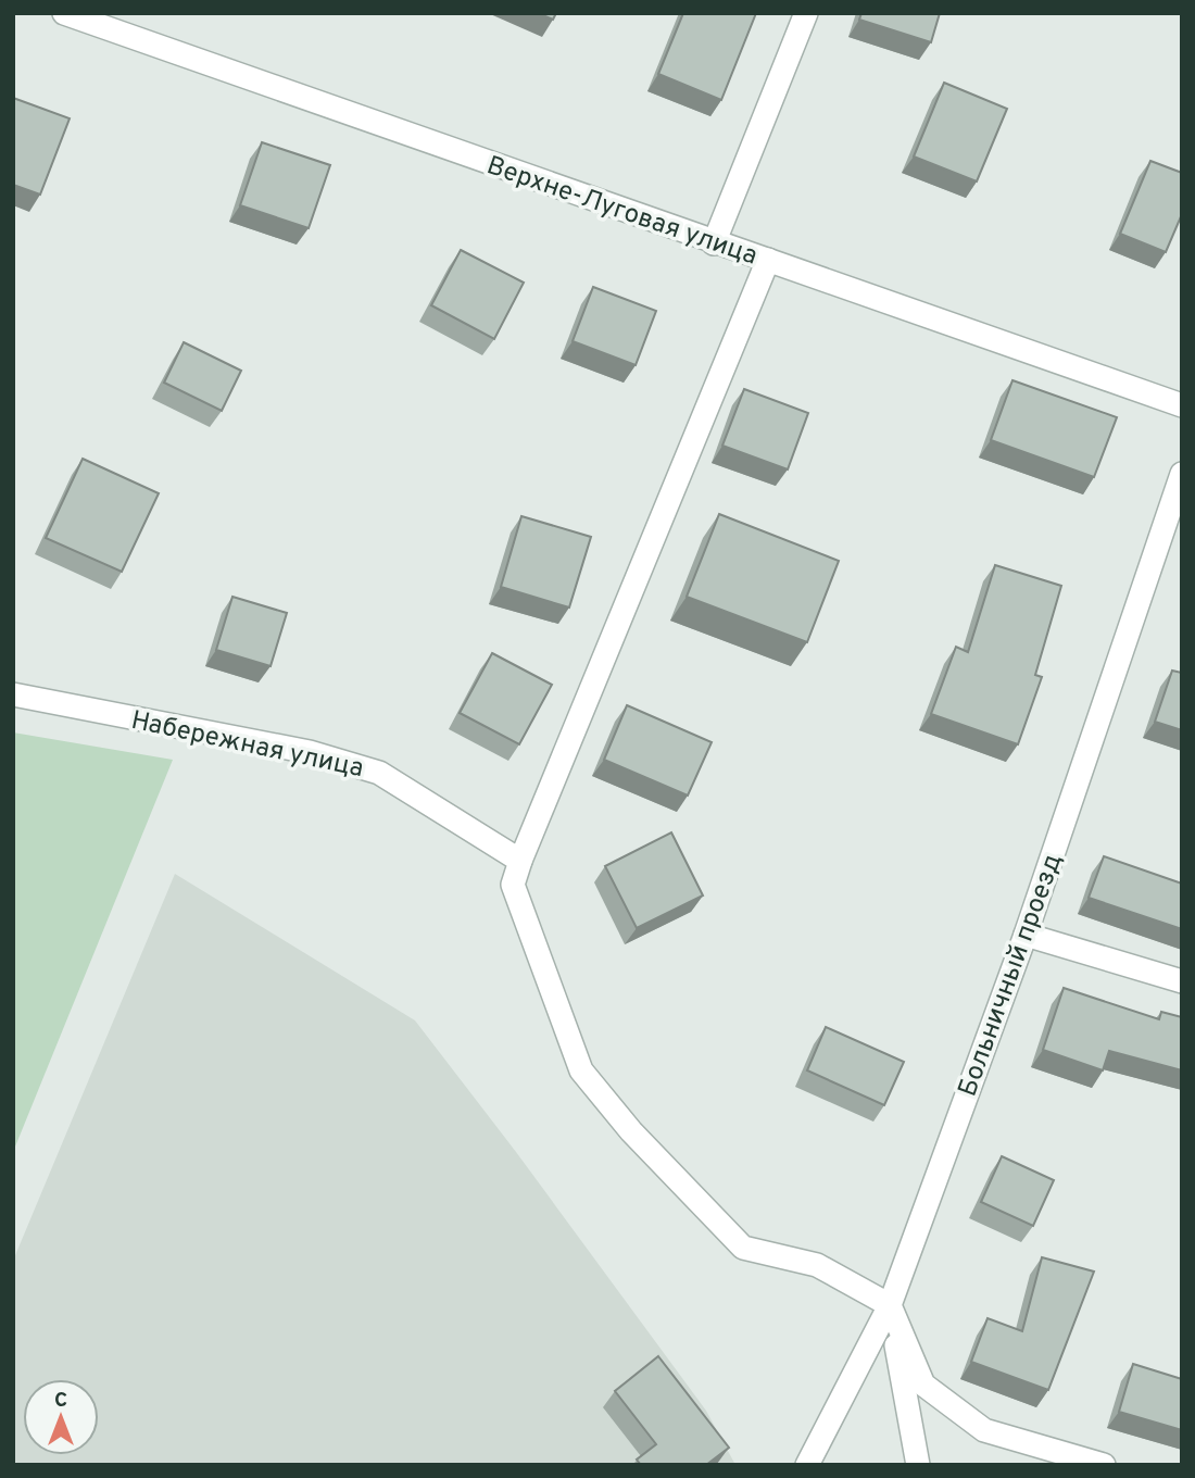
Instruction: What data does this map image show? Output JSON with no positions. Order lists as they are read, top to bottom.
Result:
{
  "streets": {
    "street": ["Верхне-Луговая улица", "Набережная улица", "Больничный проезд"]
  },
  "north": "top"
}
